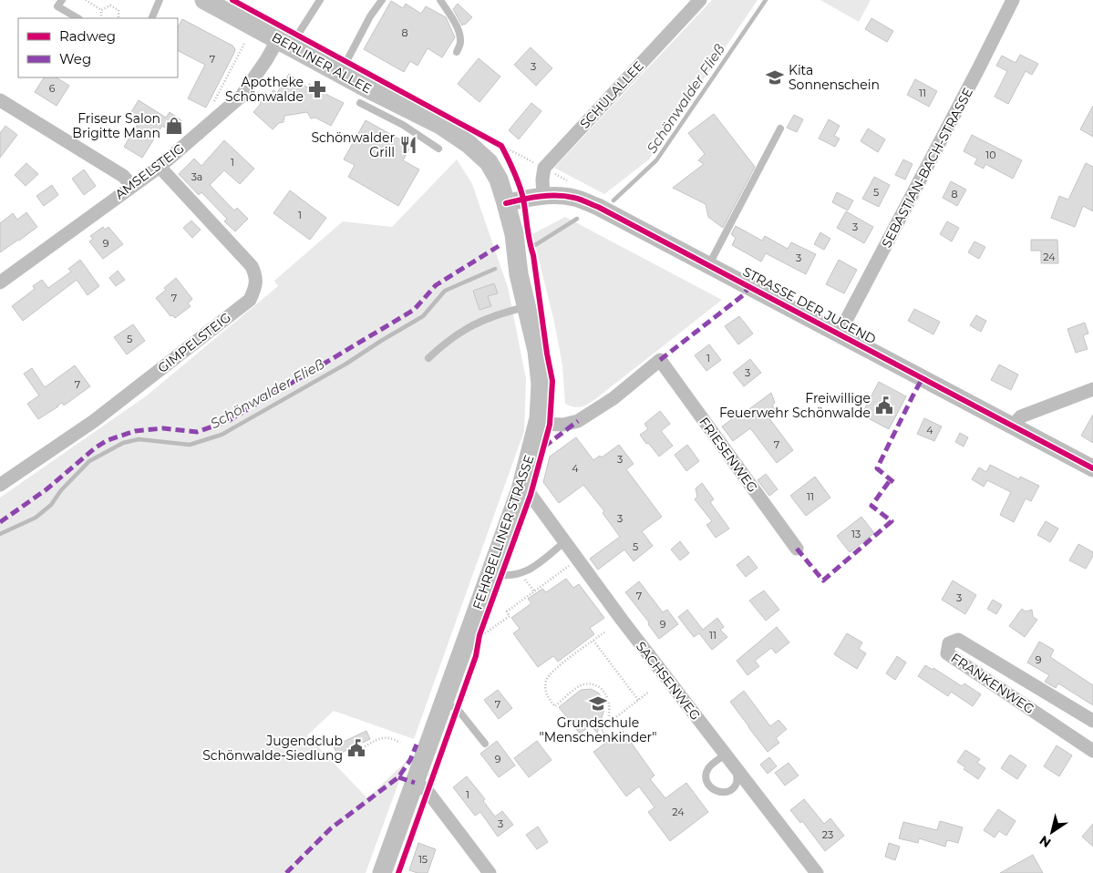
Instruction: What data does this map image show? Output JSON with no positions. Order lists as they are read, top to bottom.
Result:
{
  "streets": {
    "main road": ["BERLINER ALLEE", "FEHRBELLINER STRASSE"],
    "street": [
      "SCHULALLEE",
      "SEBASTIAN-BACH-STRASSE",
      "AMSELSTEIG",
      "STRASSE DER JUGEND",
      "GIMPELSTEIG",
      "FRIESENWEG",
      "SACHSENWEG",
      "FRANKENWEG"
    ]
  },
  "crossings": [
    ["BERLINER ALLEE", "AMSELSTEIG"],
    ["BERLINER ALLEE", "FEHRBELLINER STRASSE"],
    ["SEBASTIAN-BACH-STRASSE", "STRASSE DER JUGEND"],
    ["AMSELSTEIG", "GIMPELSTEIG"],
    ["STRASSE DER JUGEND", "FEHRBELLINER STRASSE"],
    ["FRIESENWEG", "FEHRBELLINER STRASSE"],
    ["FEHRBELLINER STRASSE", "SACHSENWEG"]
  ],
  "water": ["Schönwalder Fließ"],
  "places": {
    "school or university": ["Kita Sonnenschein", "Grundschule \"Menschenkinder\""],
    "pharmacy": ["Apotheke Schönwalde"],
    "shop": ["Friseur Salon Brigitte Mann"],
    "restaurant": ["Schönwalder Grill"],
    "public building": ["Freiwillige Feuerwehr Schönwalde", "Jugendclub Schönwalde-Siedlung"]
  },
  "house_numbers": [
    "8",
    "7",
    "3",
    "6",
    "11",
    "10",
    "1",
    "3a",
    "5",
    "8",
    "1",
    "3",
    "9",
    "24",
    "3",
    "7",
    "5",
    "1",
    "3",
    "7",
    "4",
    "7",
    "3",
    "4",
    "11",
    "3",
    "13",
    "5",
    "7",
    "3",
    "9",
    "11",
    "9",
    "7",
    "9",
    "1",
    "24",
    "3",
    "23",
    "15"
  ],
  "legend": ["Radweg", "Weg"],
  "north": "bottom left"
}
